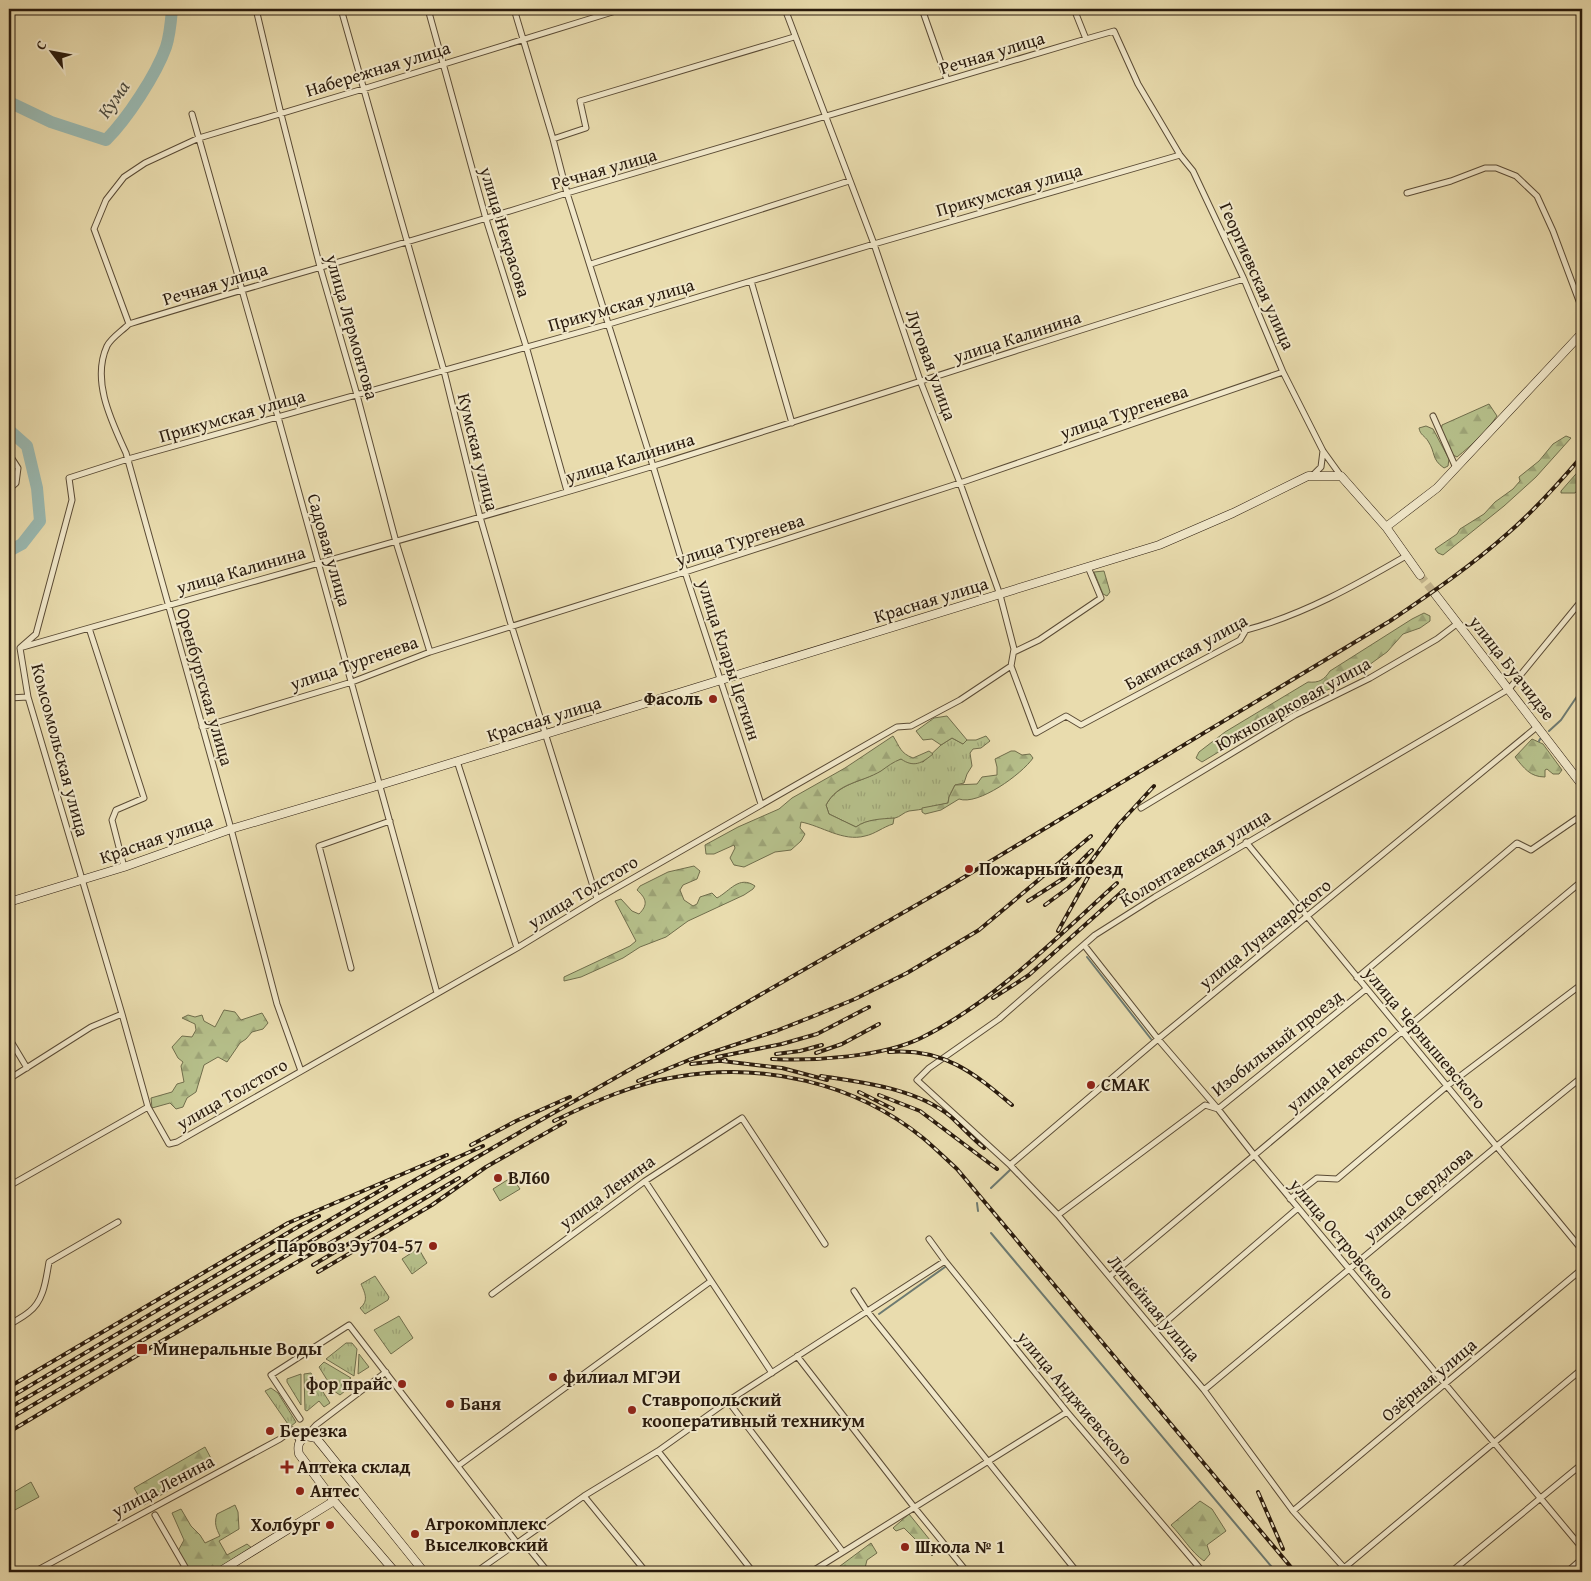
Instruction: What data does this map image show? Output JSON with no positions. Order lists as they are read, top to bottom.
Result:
{
  "streets": {
    "street": [
      "Речная улица",
      "Набережная улица",
      "Прикумская улица",
      "улица Некрасова",
      "Георгиевская улица",
      "улица Лермонтова",
      "улица Калинина",
      "Луговая улица",
      "улица Тургенева",
      "Кумская улица",
      "Садовая улица",
      "Красная улица",
      "Бакинская улица",
      "улица Клары Цеткин",
      "улица Буачидзе",
      "Оренбургская улица",
      "Южнопарковая улица",
      "Комсомольская улица",
      "Колонтаевская улица",
      "улица Толстого",
      "улица Луначарского",
      "улица Чернышевского",
      "Изобильный проезд",
      "улица Невского",
      "улица Ленина",
      "улица Свердлова",
      "улица Островского",
      "Линейная улица",
      "Озёрная улица",
      "улица Анджиевского"
    ]
  },
  "crossings": [
    ["Речная улица", "Набережная улица"],
    ["Речная улица", "улица Некрасова"],
    ["Речная улица", "Георгиевская улица"],
    ["Речная улица", "улица Лермонтова"],
    ["Речная улица", "Луговая улица"],
    ["Речная улица", "Кумская улица"],
    ["Речная улица", "Садовая улица"],
    ["Речная улица", "улица Клары Цеткин"],
    ["Речная улица", "Оренбургская улица"],
    ["Набережная улица", "улица Некрасова"],
    ["Набережная улица", "улица Лермонтова"],
    ["Набережная улица", "Кумская улица"],
    ["Набережная улица", "Садовая улица"],
    ["Набережная улица", "улица Клары Цеткин"],
    ["Набережная улица", "Оренбургская улица"],
    ["Прикумская улица", "улица Некрасова"],
    ["Прикумская улица", "Георгиевская улица"],
    ["Прикумская улица", "улица Лермонтова"],
    ["Прикумская улица", "Луговая улица"],
    ["Прикумская улица", "Кумская улица"],
    ["Прикумская улица", "Садовая улица"],
    ["Прикумская улица", "улица Клары Цеткин"],
    ["Прикумская улица", "Оренбургская улица"],
    ["Прикумская улица", "Комсомольская улица"],
    ["улица Некрасова", "улица Калинина"],
    ["Георгиевская улица", "улица Калинина"],
    ["Георгиевская улица", "улица Тургенева"],
    ["Георгиевская улица", "Красная улица"],
    ["Георгиевская улица", "Бакинская улица"],
    ["улица Лермонтова", "улица Калинина"],
    ["улица Лермонтова", "улица Тургенева"],
    ["улица Калинина", "Луговая улица"],
    ["улица Калинина", "Кумская улица"],
    ["улица Калинина", "Садовая улица"],
    ["улица Калинина", "улица Клары Цеткин"],
    ["улица Калинина", "Оренбургская улица"],
    ["улица Калинина", "Комсомольская улица"],
    ["Луговая улица", "улица Тургенева"],
    ["Луговая улица", "Красная улица"],
    ["Луговая улица", "Бакинская улица"],
    ["Луговая улица", "улица Толстого"],
    ["улица Тургенева", "Кумская улица"],
    ["улица Тургенева", "Садовая улица"],
    ["улица Тургенева", "улица Клары Цеткин"],
    ["улица Тургенева", "Оренбургская улица"],
    ["Кумская улица", "Красная улица"],
    ["Кумская улица", "улица Толстого"],
    ["Садовая улица", "Красная улица"],
    ["Садовая улица", "улица Толстого"],
    ["Красная улица", "улица Клары Цеткин"],
    ["Красная улица", "Оренбургская улица"],
    ["Красная улица", "Комсомольская улица"],
    ["Бакинская улица", "улица Толстого"],
    ["улица Клары Цеткин", "улица Толстого"],
    ["улица Буачидзе", "Южнопарковая улица"],
    ["улица Буачидзе", "Колонтаевская улица"],
    ["улица Буачидзе", "улица Луначарского"],
    ["Оренбургская улица", "улица Толстого"],
    ["Комсомольская улица", "улица Толстого"],
    ["Колонтаевская улица", "улица Чернышевского"],
    ["Колонтаевская улица", "улица Островского"],
    ["Колонтаевская улица", "Линейная улица"],
    ["улица Луначарского", "улица Чернышевского"],
    ["улица Луначарского", "улица Островского"],
    ["улица Луначарского", "Линейная улица"],
    ["улица Чернышевского", "Изобильный проезд"],
    ["улица Чернышевского", "улица Невского"],
    ["улица Чернышевского", "улица Свердлова"],
    ["Изобильный проезд", "улица Островского"],
    ["Изобильный проезд", "Линейная улица"],
    ["улица Невского", "улица Островского"],
    ["улица Невского", "Линейная улица"],
    ["улица Свердлова", "улица Островского"],
    ["улица Свердлова", "Линейная улица"],
    ["улица Островского", "Озёрная улица"],
    ["Линейная улица", "Озёрная улица"]
  ],
  "water": ["Кума"],
  "places": {
    "other": [
      "Фасоль",
      "Пожарный поезд",
      "СМАК",
      "ВЛ60",
      "Паровоз Эу704-57",
      "филиал МГЭИ",
      "фор прайс",
      "Баня",
      "Ставропольский кооперативный техникум",
      "Березка",
      "Антес",
      "Холбург",
      "Агрокомплекс Выселковский",
      "Школа № 1"
    ],
    "transit": ["Минеральные Воды"],
    "health": ["Аптека склад"]
  },
  "north": "top left"
}
